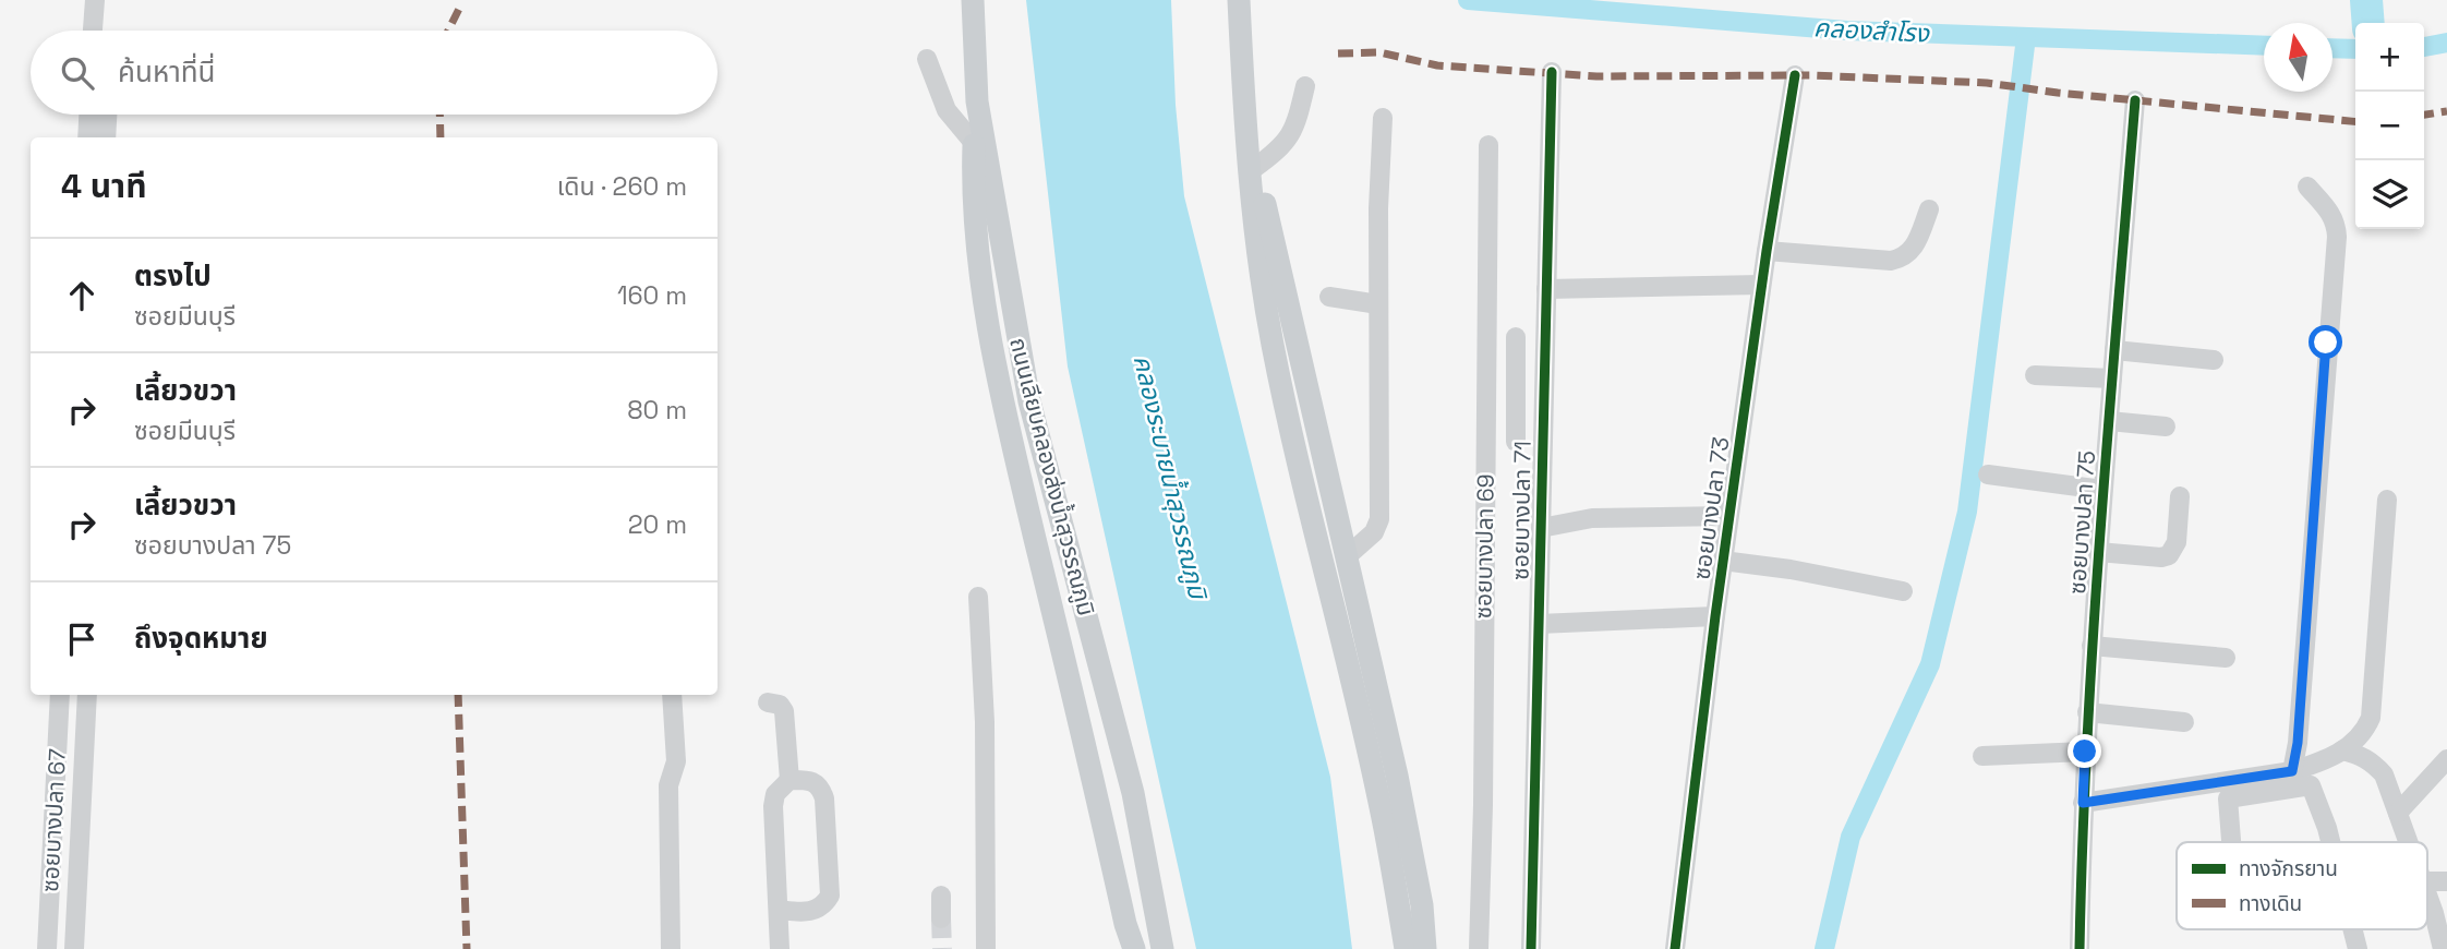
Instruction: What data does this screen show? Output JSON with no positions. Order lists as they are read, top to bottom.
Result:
{
  "streets": {
    "main road": ["ถนนเลียบคลองส่งน้ำสุวรรณภูมิ"],
    "street": [
      "ซอยบางปลา 73",
      "ซอยบางปลา 71",
      "ซอยบางปลา 75",
      "ซอยบางปลา 69",
      "ซอยบางปลา 67"
    ]
  },
  "water": ["คลองสำโรง", "คลองระบายน้ำสุวรรณภูมิ"],
  "legend": ["ทางจักรยาน", "ทางเดิน"],
  "north": "top",
  "page": {
    "map_buttons": ["+", "−"],
    "search": "ค้นหาที่นี่",
    "heading": ["4 นาที", "เดิน · 260 m"],
    "list": [
      ["ตรงไป", "ซอยมีนบุรี", "160 m"],
      ["เลี้ยวขวา", "ซอยมีนบุรี", "80 m"],
      ["เลี้ยวขวา", "ซอยบางปลา 75", "20 m"],
      "ถึงจุดหมาย"
    ]
  }
}
